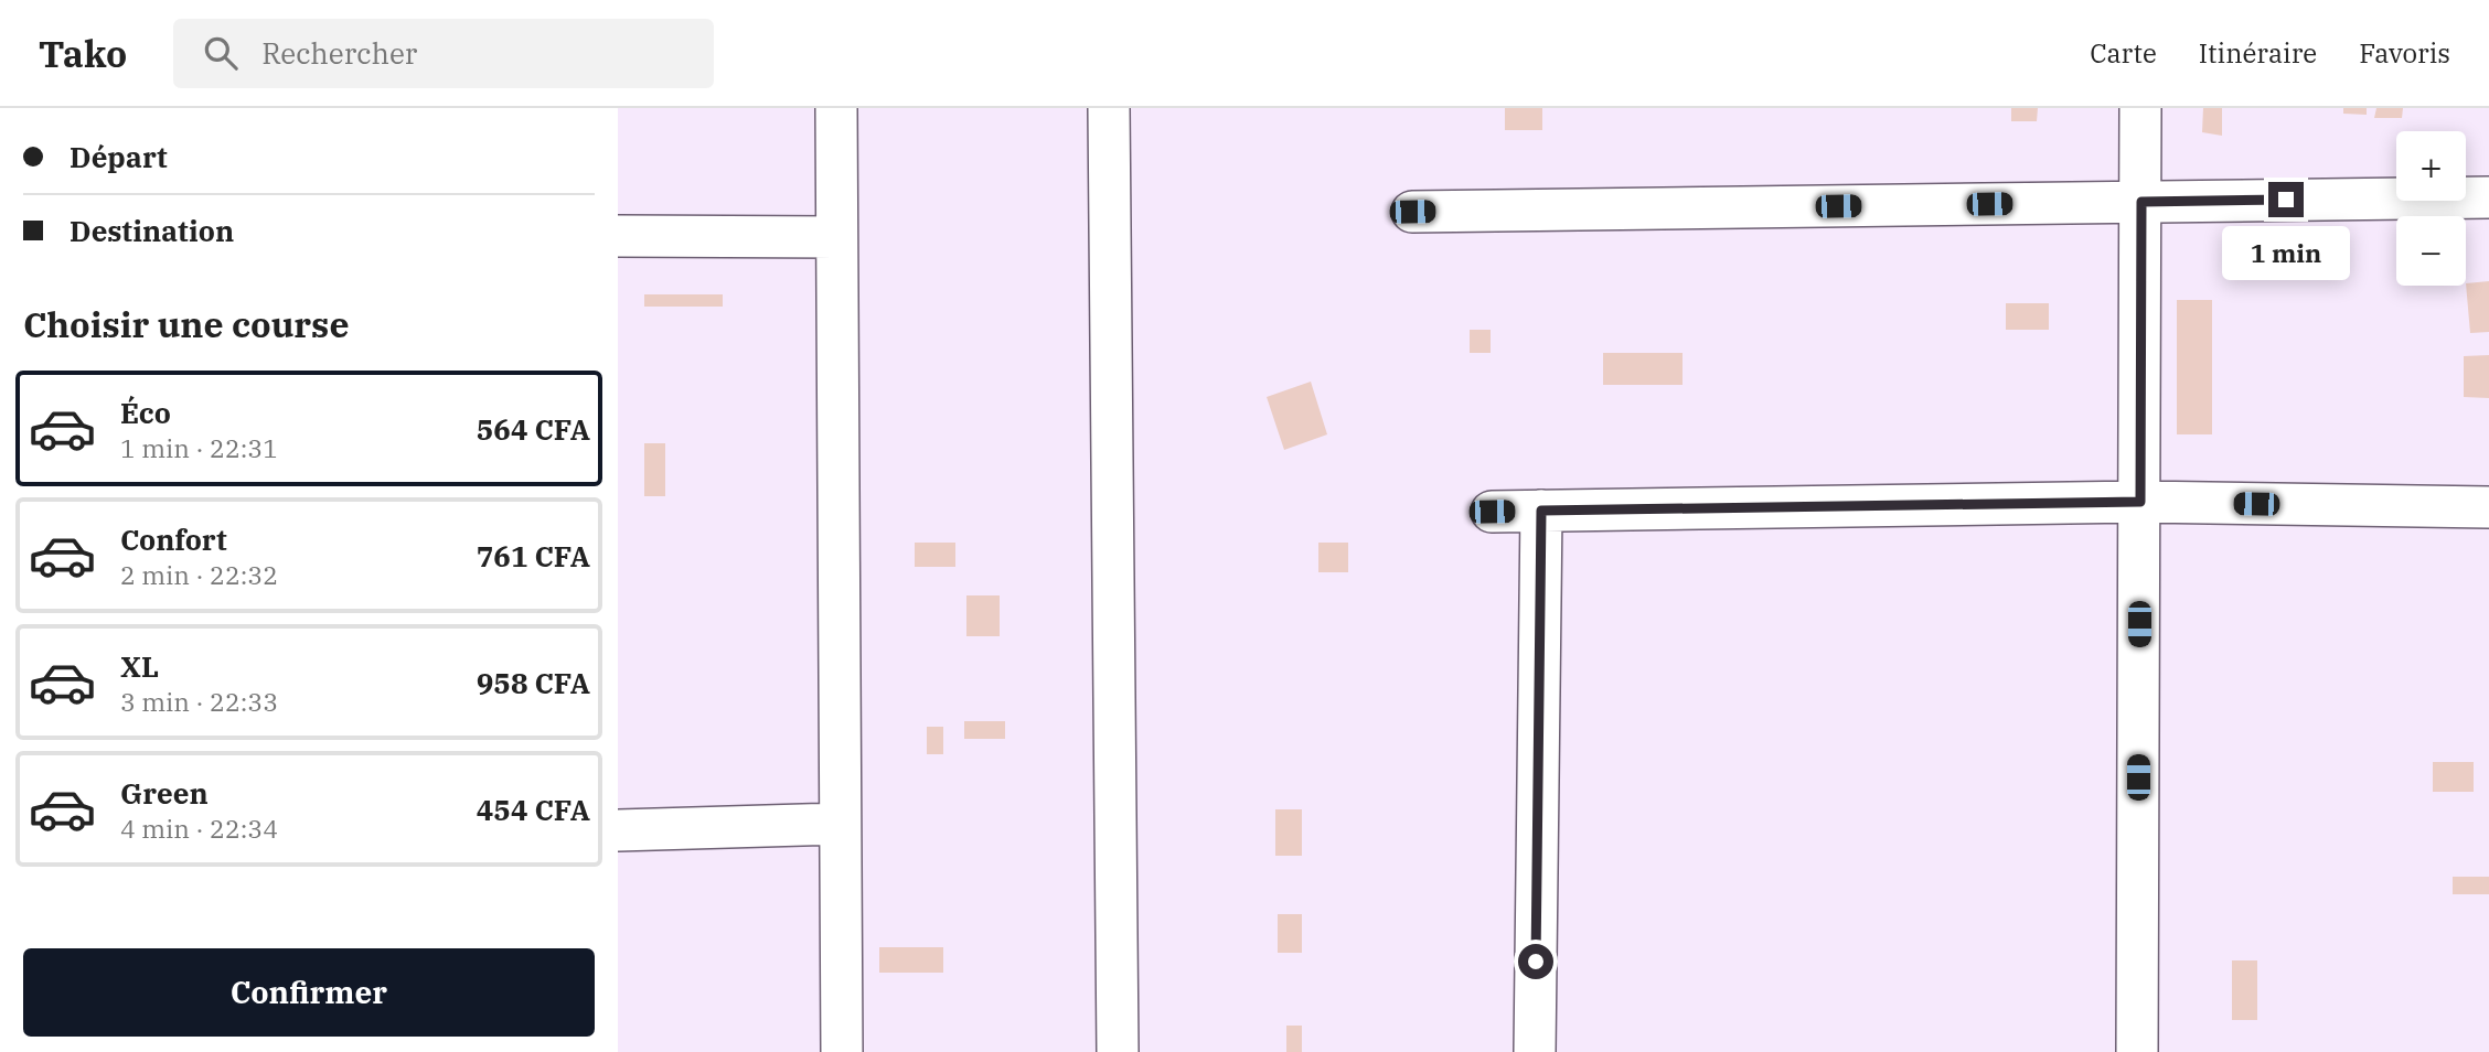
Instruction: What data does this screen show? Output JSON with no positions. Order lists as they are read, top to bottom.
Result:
{
  "page": {
    "header": "Tako",
    "search": "Rechercher",
    "nav": ["Carte", "Itinéraire", "Favoris"],
    "banner": ["Départ", "Destination"],
    "map_buttons": ["+", "−"],
    "bubble": "1 min",
    "heading": "Choisir une course",
    "list": [
      {
        "name": "Éco",
        "note": "1 min · 22:31",
        "value": "564 CFA"
      },
      {
        "name": "Confort",
        "note": "2 min · 22:32",
        "value": "761 CFA"
      },
      {
        "name": "XL",
        "note": "3 min · 22:33",
        "value": "958 CFA"
      },
      {
        "name": "Green",
        "note": "4 min · 22:34",
        "value": "454 CFA"
      }
    ],
    "buttons": "Confirmer"
  }
}
